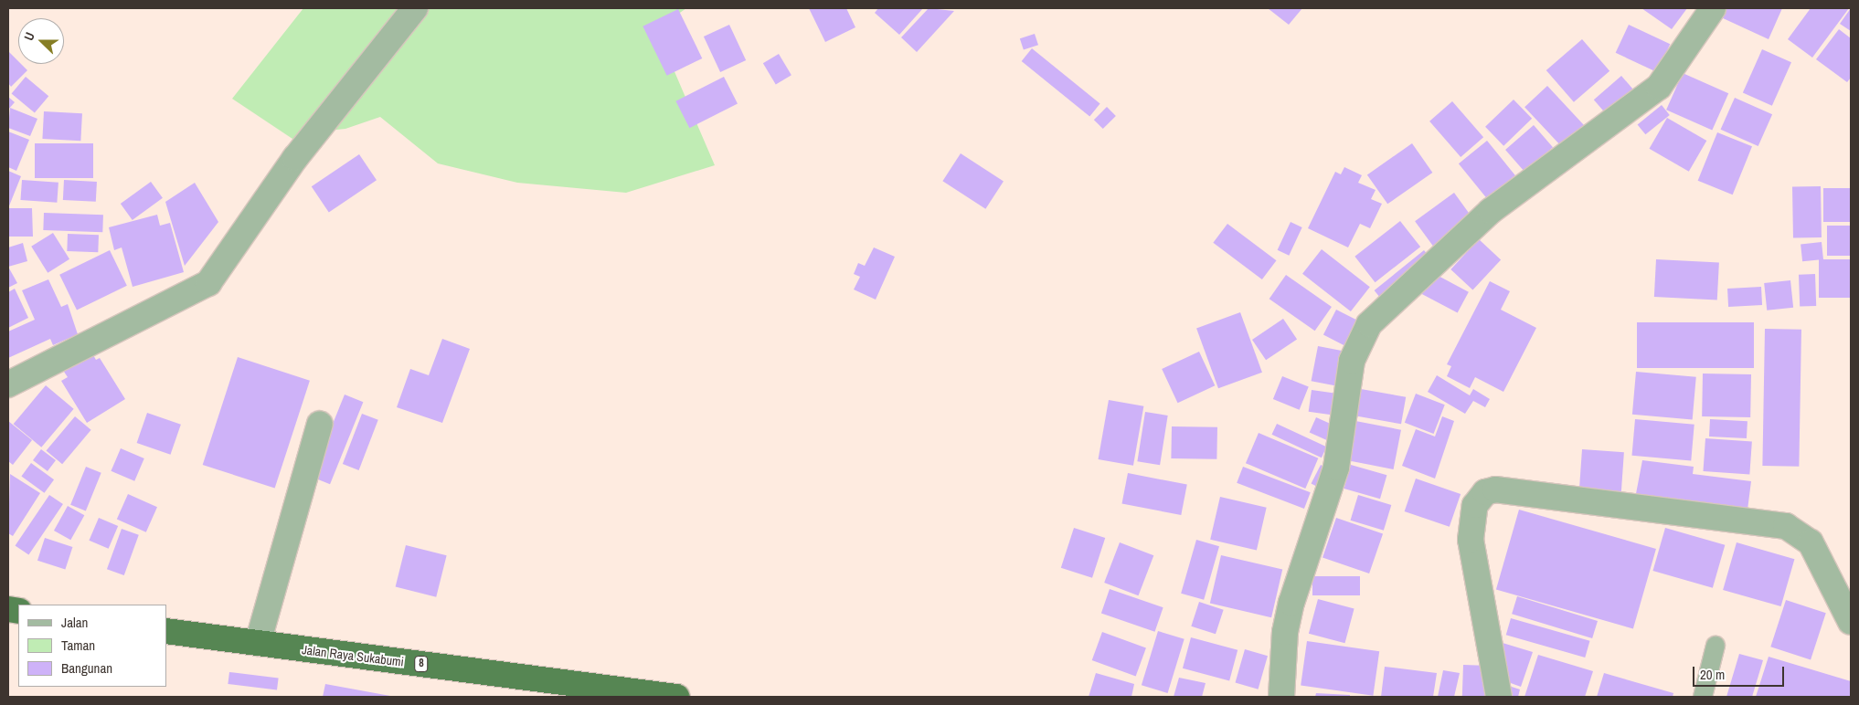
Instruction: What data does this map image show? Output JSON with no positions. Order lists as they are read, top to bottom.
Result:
{
  "streets": {
    "highway": ["Jalan Raya Sukabumi", "8"]
  },
  "legend": ["Jalan", "Taman", "Bangunan"],
  "scale_bar": "20 m",
  "north": "left"
}
